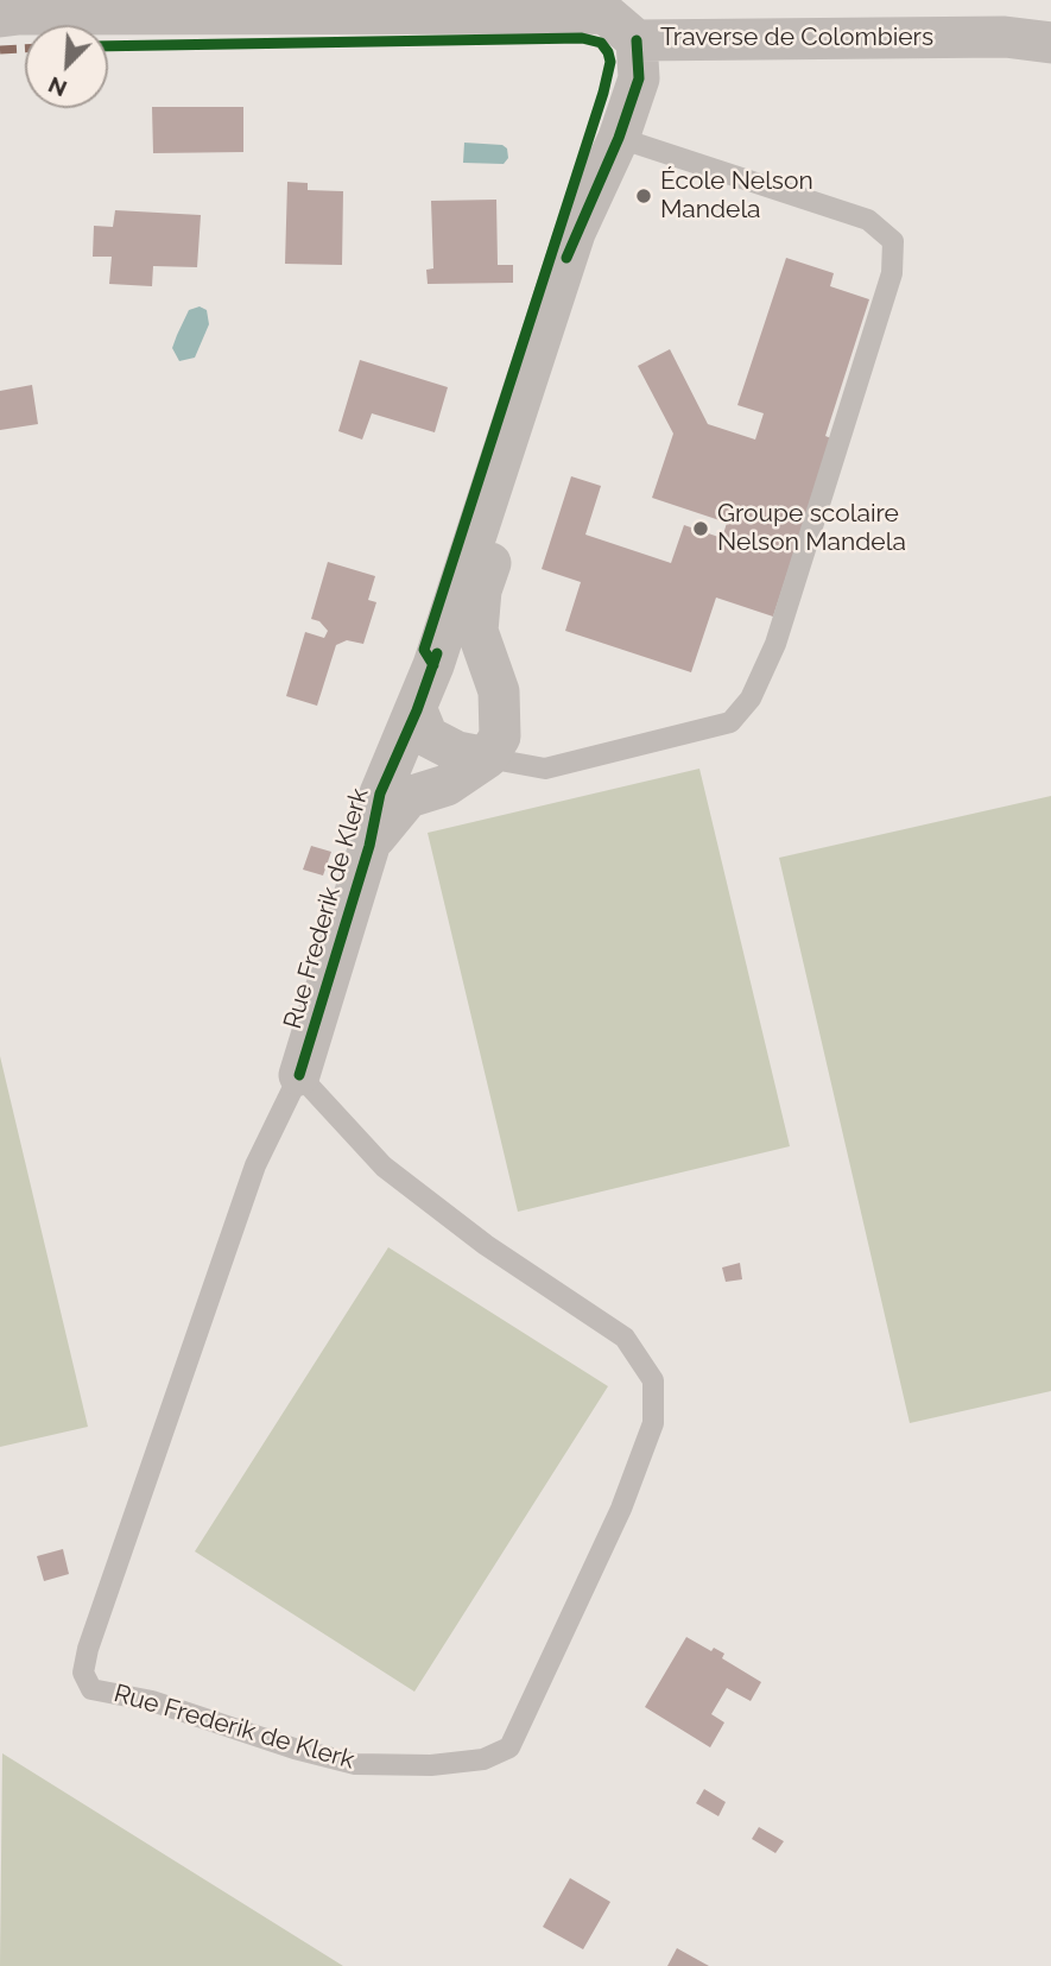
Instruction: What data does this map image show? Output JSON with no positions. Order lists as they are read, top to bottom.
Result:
{
  "streets": {
    "street": ["Traverse de Colombiers", "Rue Frederik de Klerk"]
  },
  "crossings": [
    ["Traverse de Colombiers", "Rue Frederik de Klerk"]
  ],
  "places": ["École Nelson Mandela", "Groupe scolaire Nelson Mandela"],
  "north": "bottom left"
}
